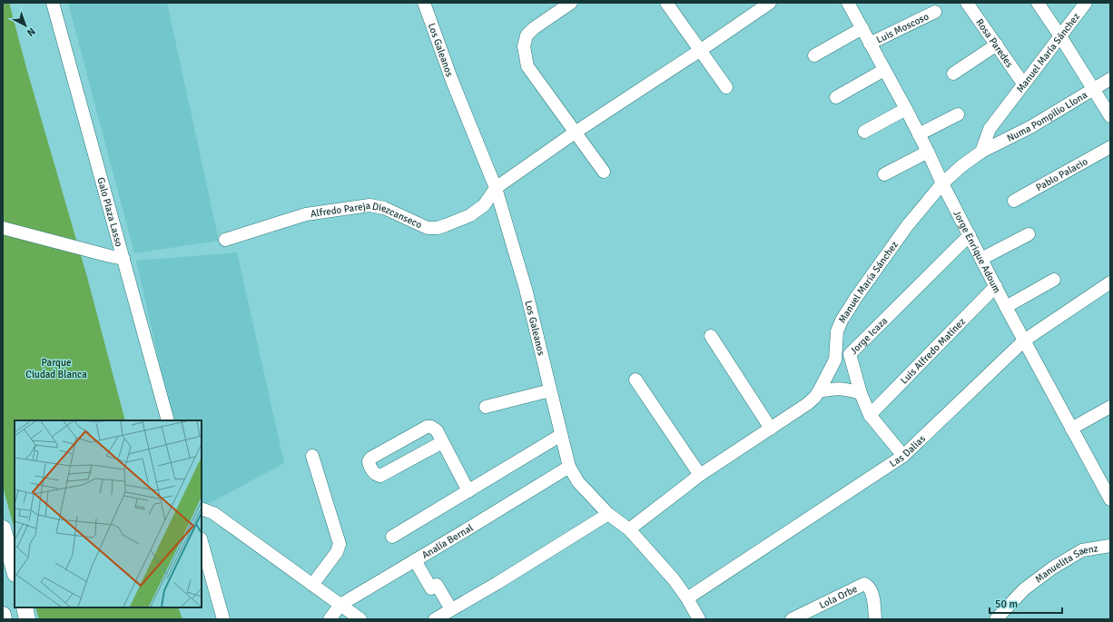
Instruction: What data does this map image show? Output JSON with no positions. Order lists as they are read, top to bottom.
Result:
{
  "streets": {
    "street": [
      "Luis Moscoso",
      "Rosa Paredes",
      "Los Galeanos",
      "Manuel María Sánchez",
      "Numa Pompilio Llona",
      "Pablo Palacio",
      "Galo Plaza Lasso",
      "Alfredo Pareja Diezcanseco",
      "Jorge Enrique Adoum",
      "Jorge Icaza",
      "Luis Alfredo Matínez",
      "Las Dalias",
      "Analía Bernal",
      "Manuelita Saenz",
      "Lola Orbe"
    ]
  },
  "crossings": [
    ["Luis Moscoso", "Jorge Enrique Adoum"],
    ["Rosa Paredes", "Manuel María Sánchez"],
    ["Los Galeanos", "Manuel María Sánchez"],
    ["Los Galeanos", "Alfredo Pareja Diezcanseco"],
    ["Los Galeanos", "Las Dalias"],
    ["Los Galeanos", "Analía Bernal"],
    ["Manuel María Sánchez", "Numa Pompilio Llona"],
    ["Manuel María Sánchez", "Jorge Enrique Adoum"],
    ["Jorge Enrique Adoum", "Jorge Icaza"],
    ["Jorge Enrique Adoum", "Luis Alfredo Matínez"],
    ["Jorge Enrique Adoum", "Las Dalias"],
    ["Jorge Icaza", "Luis Alfredo Matínez"],
    ["Jorge Icaza", "Las Dalias"]
  ],
  "parks": ["Parque Ciudad Blanca"],
  "scale_bar": "50 m",
  "north": "bottom right"
}
